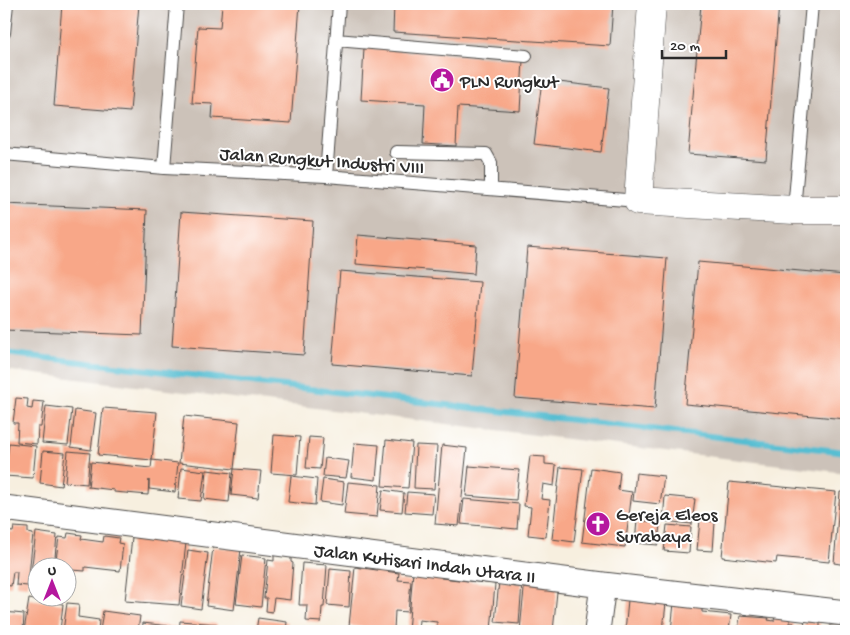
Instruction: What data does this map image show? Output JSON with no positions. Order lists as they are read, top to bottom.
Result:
{
  "streets": {
    "street": ["Jalan Kutisari Indah Utara II"],
    "lane": ["Jalan Rungkut Industri VIII"]
  },
  "places": {
    "public building": ["PLN Rungkut"],
    "church": ["Gereja Eleos Surabaya"]
  },
  "scale_bar": "20 m",
  "north": "top"
}
